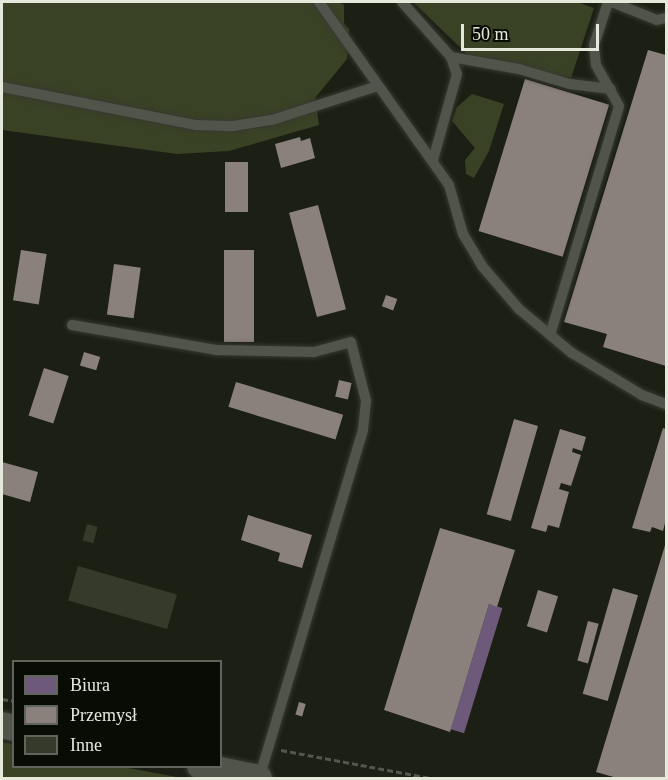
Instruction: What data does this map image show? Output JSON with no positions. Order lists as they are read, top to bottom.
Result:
{
  "legend": ["Biura", "Przemysł", "Inne"],
  "scale_bar": "50 m"
}
